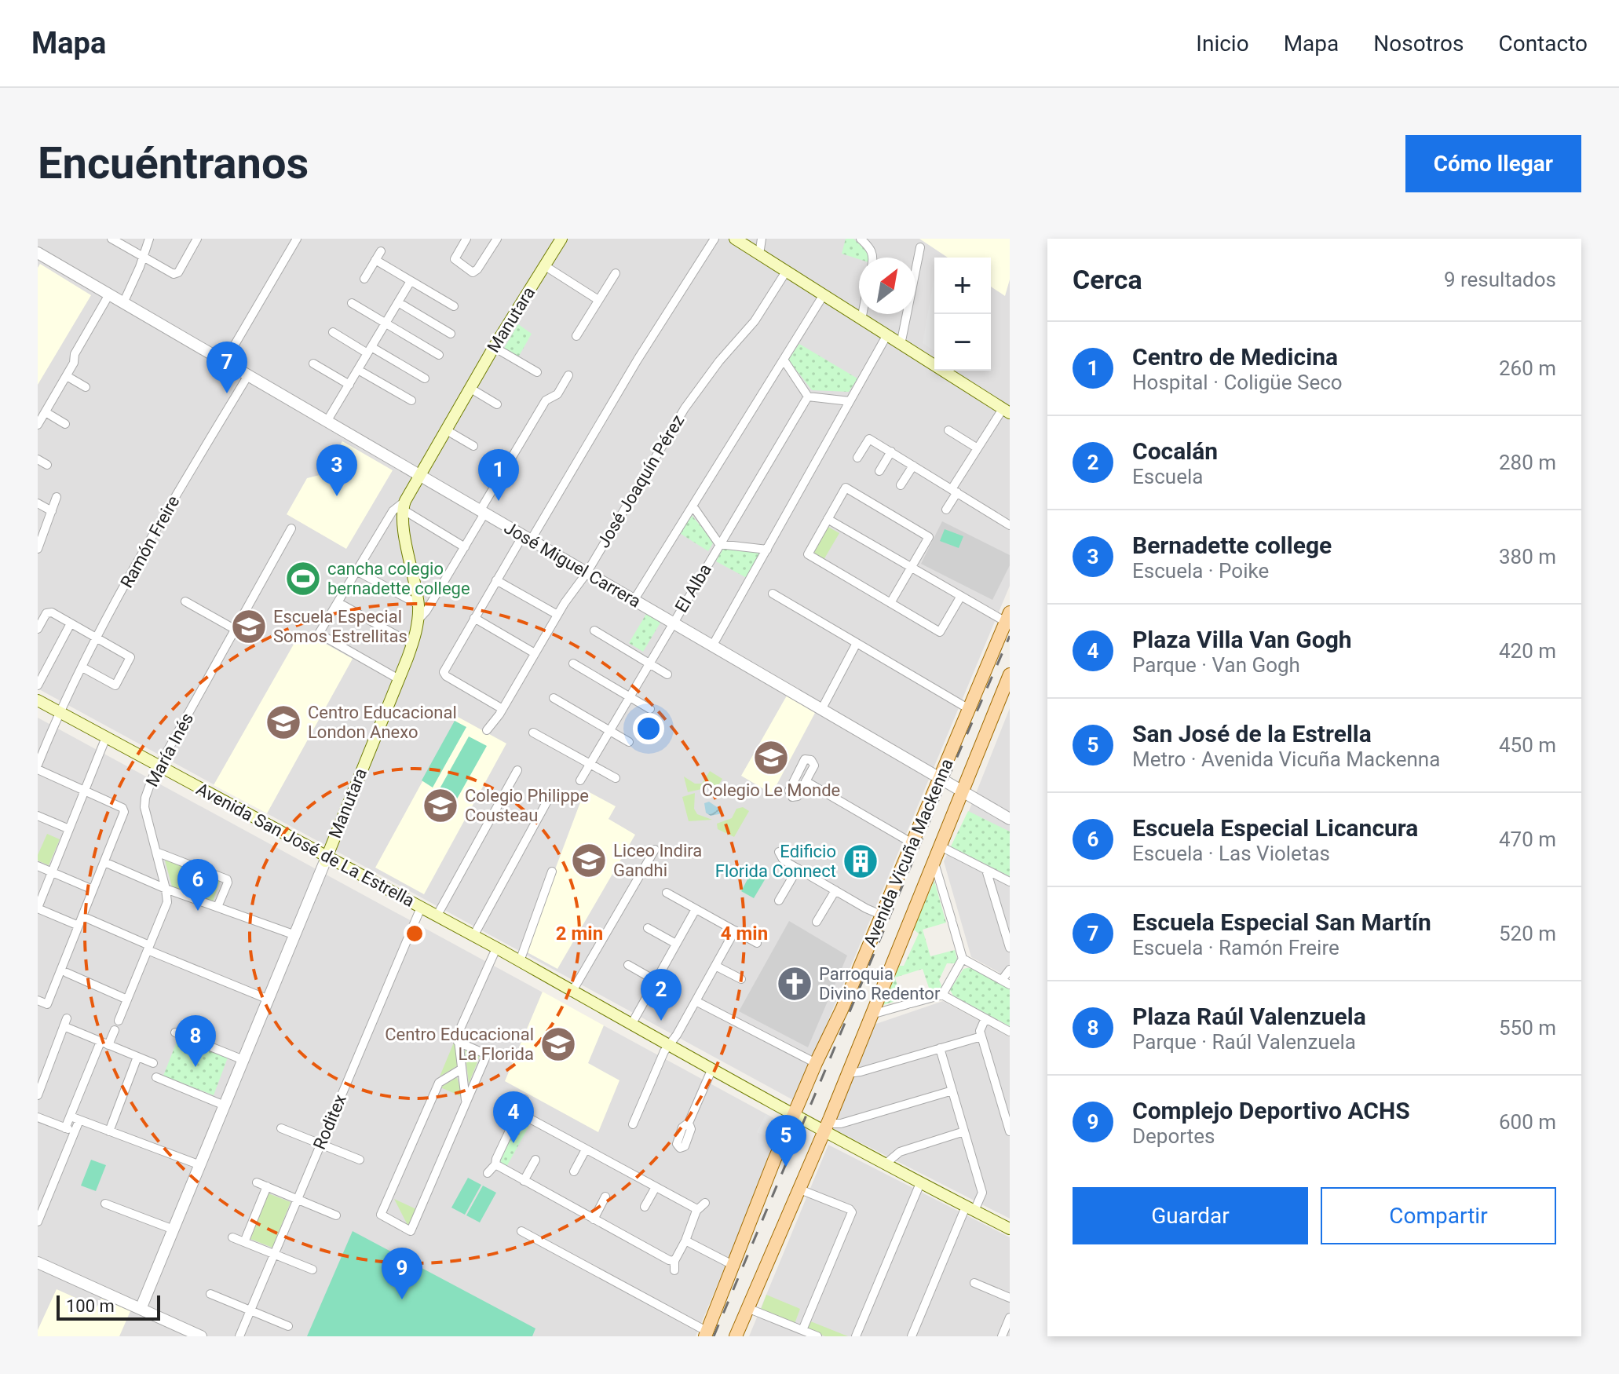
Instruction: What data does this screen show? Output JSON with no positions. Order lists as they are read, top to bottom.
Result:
{
  "streets": {
    "main road": ["Manutara", "Avenida San José de La Estrella", "Avenida Vicuña Mackenna"],
    "street": [
      "José Joaquín Pérez",
      "Ramón Freire",
      "José Miguel Carrera",
      "El Alba",
      "María Inés",
      "Roditex"
    ]
  },
  "crossings": [
    ["Manutara", "José Miguel Carrera"],
    ["Manutara", "Avenida San José de La Estrella"],
    ["José Joaquín Pérez", "José Miguel Carrera"],
    ["Ramón Freire", "José Miguel Carrera"],
    ["Ramón Freire", "Avenida San José de La Estrella"],
    ["José Miguel Carrera", "El Alba"],
    ["José Miguel Carrera", "Avenida Vicuña Mackenna"],
    ["María Inés", "Avenida San José de La Estrella"],
    ["Avenida San José de La Estrella", "Avenida Vicuña Mackenna"],
    ["Avenida San José de La Estrella", "Roditex"]
  ],
  "places": {
    "sports": ["cancha colegio bernadette college"],
    "school or university": [
      "Escuela Especial Somos Estrellitas",
      "Centro Educacional London Anexo",
      "Colegio Le Monde",
      "Colegio Philippe Cousteau",
      "Liceo Indira Gandhi",
      "Centro Educacional La Florida"
    ],
    "building": ["Edificio Florida Connect"],
    "church": ["Parroquia Divino Redentor"]
  },
  "scale_bar": "100 m",
  "north": "top right",
  "page": {
    "header": "Mapa",
    "nav": [
      "Inicio",
      "Mapa",
      "Nosotros",
      "Contacto"
    ],
    "buttons": [
      "Cómo llegar",
      ["Guardar", "Compartir"]
    ],
    "title": "Encuéntranos",
    "heading": ["Cerca", "9 resultados"],
    "map_buttons": ["+", "−"],
    "list": [
      {
        "mark": "1",
        "name": "Centro de Medicina",
        "note": "Hospital · Coligüe Seco",
        "value": "260 m"
      },
      {
        "mark": "2",
        "name": "Cocalán",
        "note": "Escuela",
        "value": "280 m"
      },
      {
        "mark": "3",
        "name": "Bernadette college",
        "note": "Escuela · Poike",
        "value": "380 m"
      },
      {
        "mark": "4",
        "name": "Plaza Villa Van Gogh",
        "note": "Parque · Van Gogh",
        "value": "420 m"
      },
      {
        "mark": "5",
        "name": "San José de la Estrella",
        "note": "Metro · Avenida Vicuña Mackenna",
        "value": "450 m"
      },
      {
        "mark": "6",
        "name": "Escuela Especial Licancura",
        "note": "Escuela · Las Violetas",
        "value": "470 m"
      },
      {
        "mark": "7",
        "name": "Escuela Especial San Martín",
        "note": "Escuela · Ramón Freire",
        "value": "520 m"
      },
      {
        "mark": "8",
        "name": "Plaza Raúl Valenzuela",
        "note": "Parque · Raúl Valenzuela",
        "value": "550 m"
      },
      {
        "mark": "9",
        "name": "Complejo Deportivo ACHS",
        "note": "Deportes",
        "value": "600 m"
      }
    ],
    "pins": [
      "7",
      "3",
      "1",
      "6",
      "2",
      "8",
      "4",
      "5",
      "9"
    ],
    "scale": "100 m"
  },
  "rings": ["2 min", "4 min"]
}
